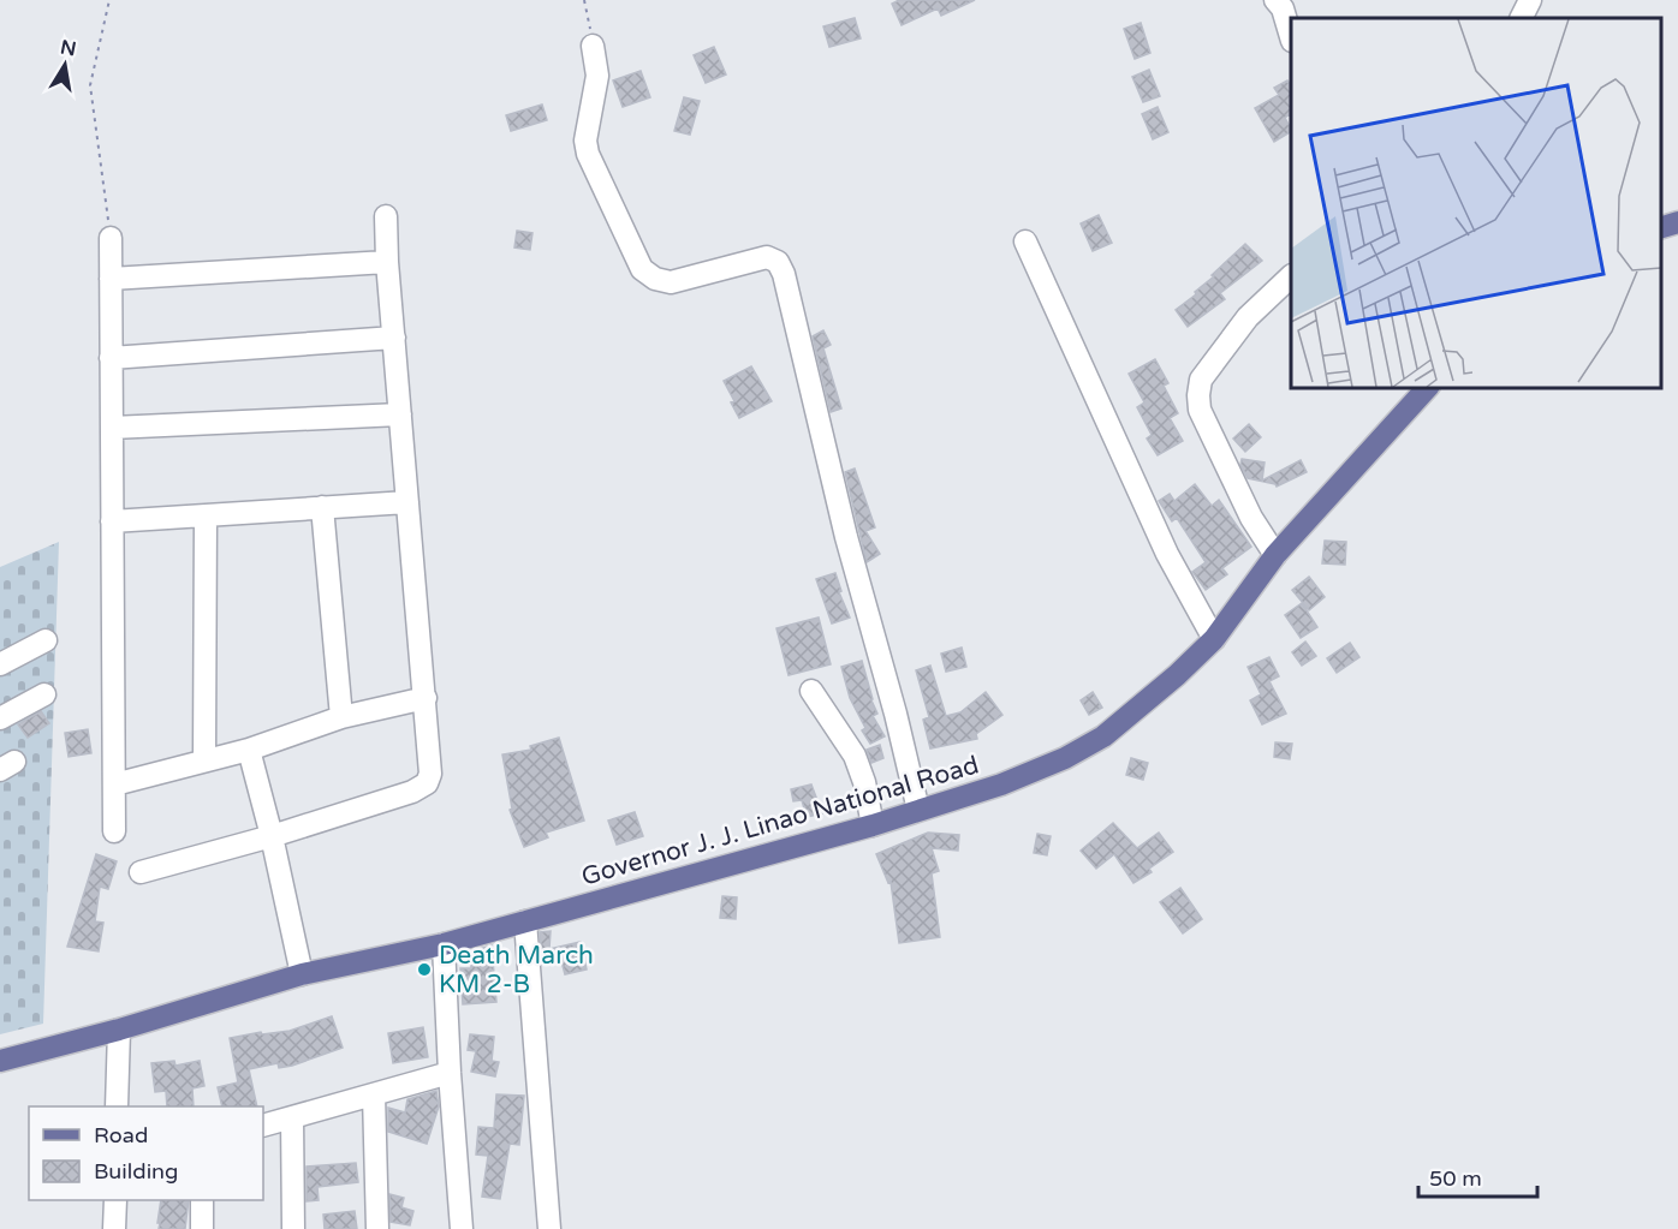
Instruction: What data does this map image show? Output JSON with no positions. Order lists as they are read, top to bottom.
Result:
{
  "streets": {
    "main road": ["Governor J. J. Linao National Road"]
  },
  "places": ["Death March KM 2-B"],
  "legend": ["Road", "Building"],
  "scale_bar": "50 m",
  "north": "top"
}
